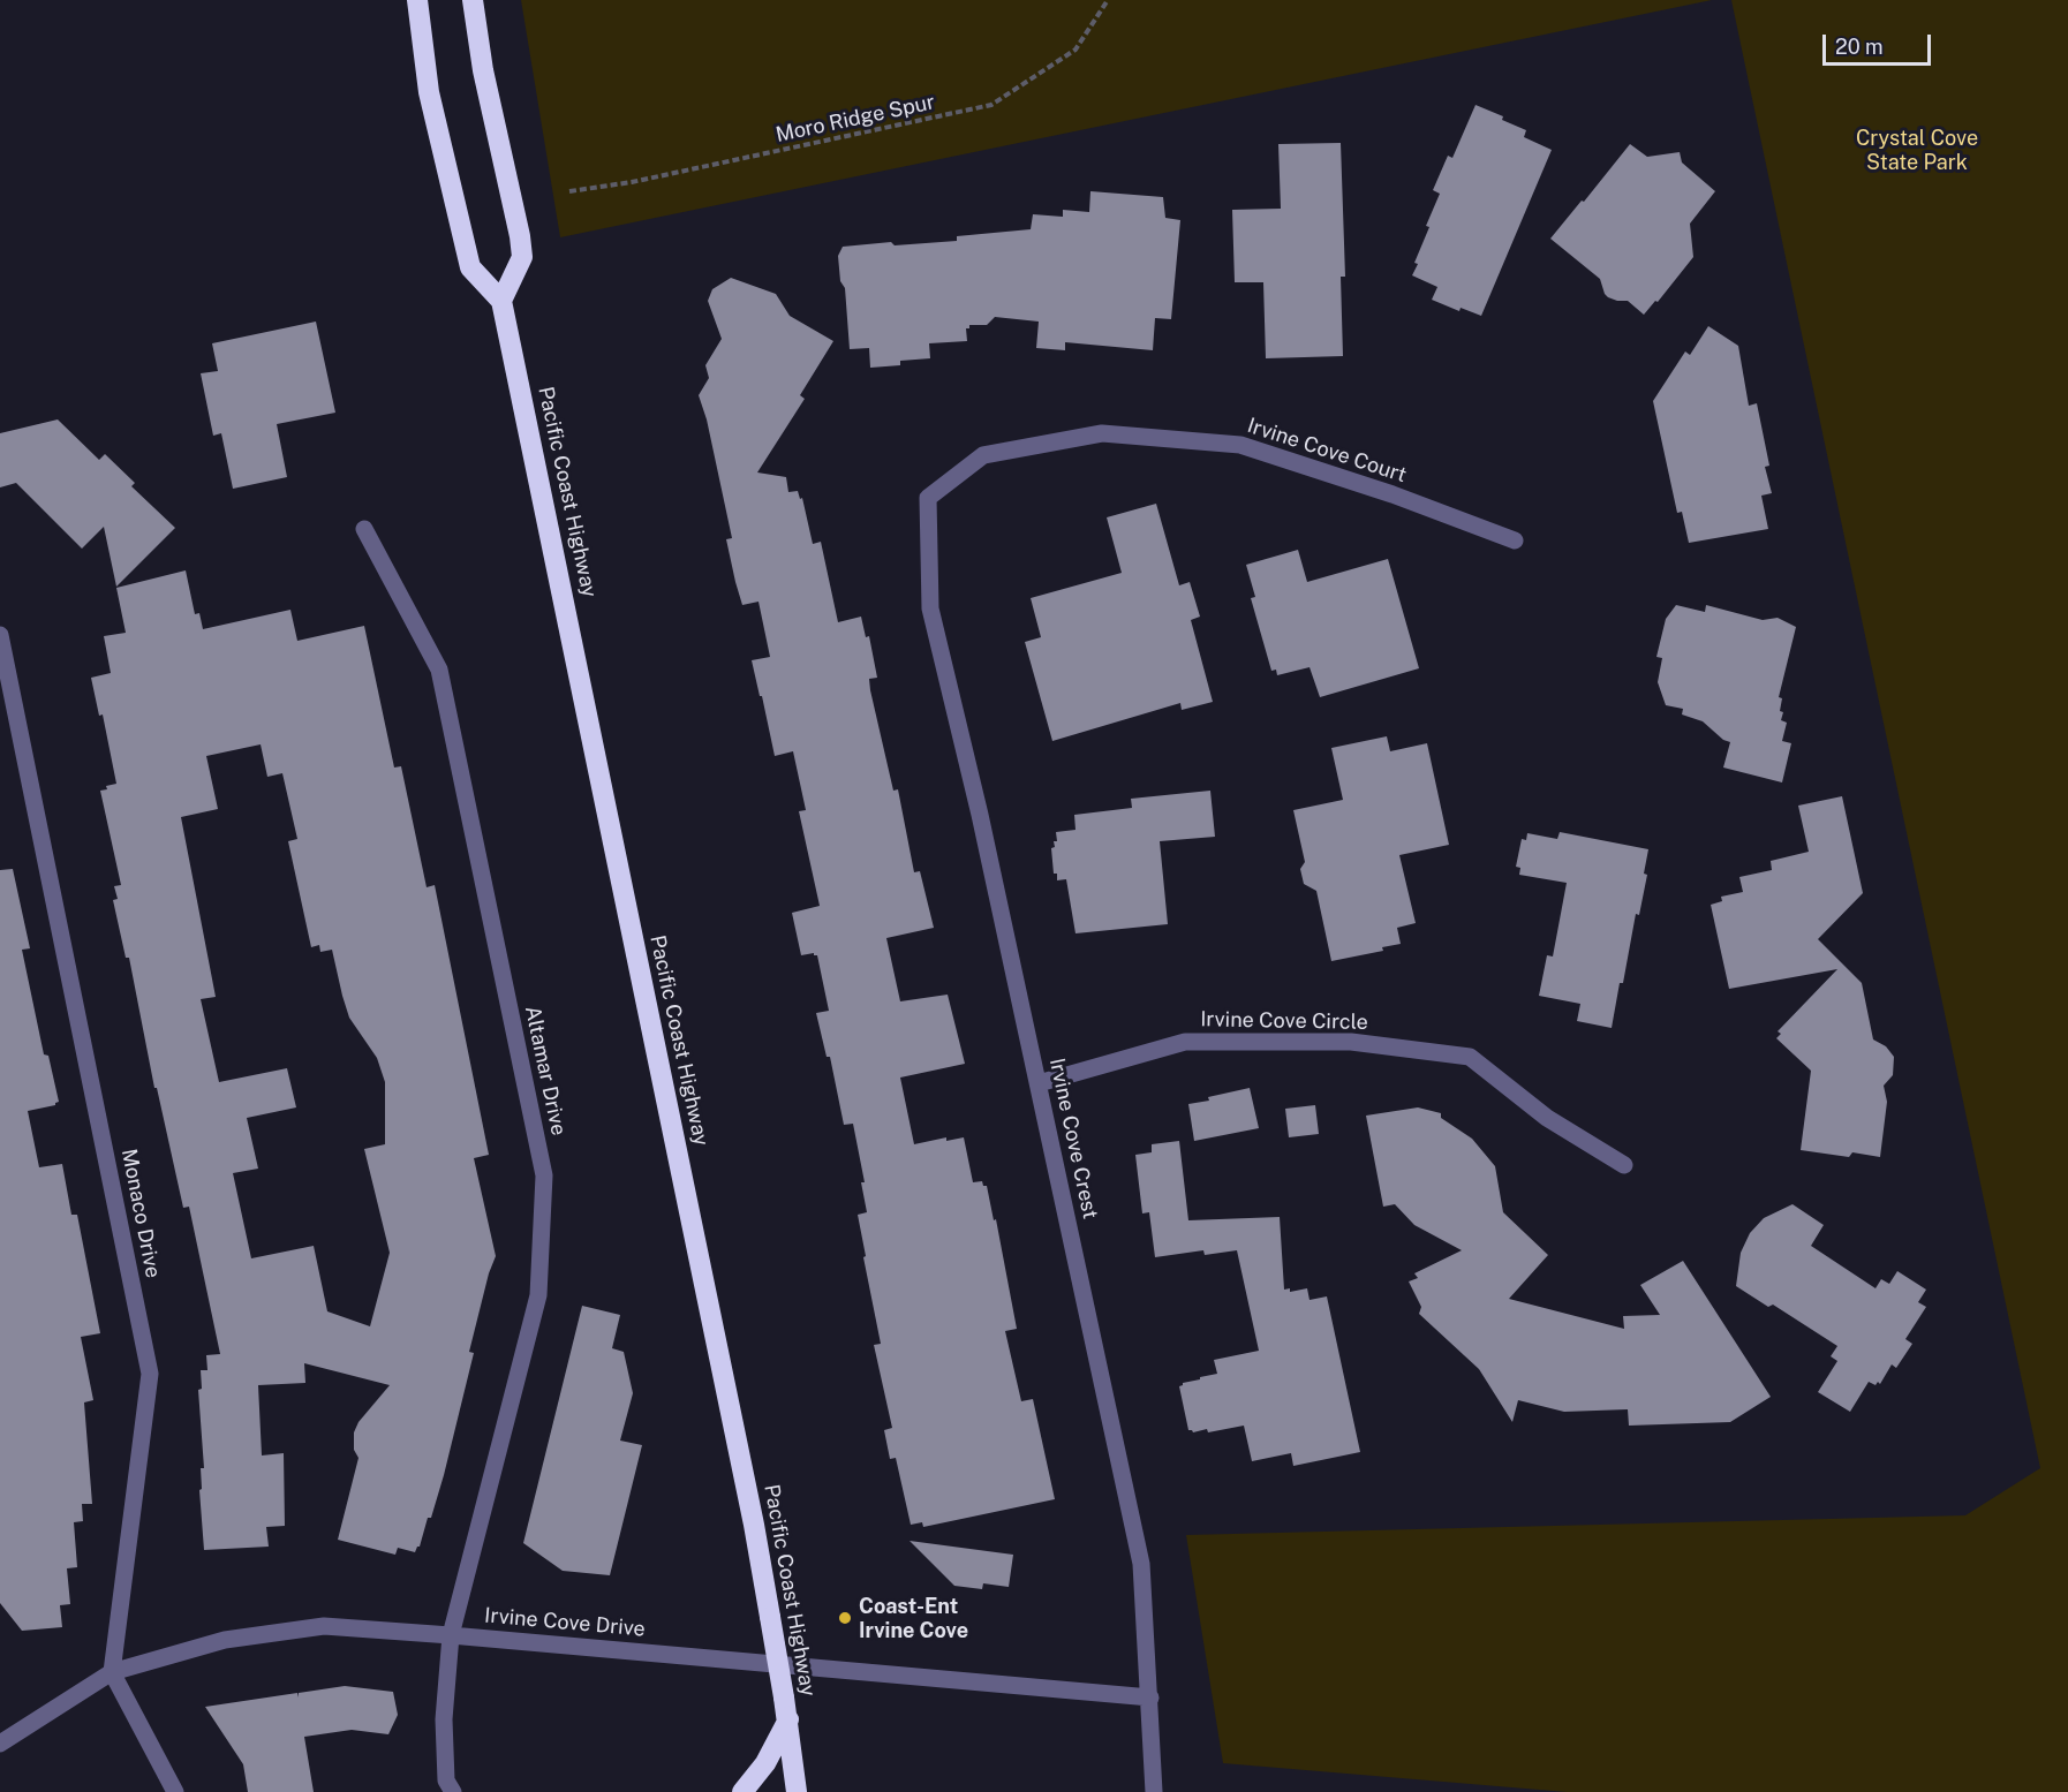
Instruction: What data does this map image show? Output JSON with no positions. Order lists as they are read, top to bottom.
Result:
{
  "streets": {
    "highway": ["Pacific Coast Highway"],
    "street": [
      "Irvine Cove Court",
      "Irvine Cove Circle",
      "Altamar Drive",
      "Irvine Cove Crest",
      "Monaco Drive",
      "Irvine Cove Drive"
    ],
    "path": ["Moro Ridge Spur"]
  },
  "crossings": [
    ["Irvine Cove Court", "Irvine Cove Crest"],
    ["Irvine Cove Circle", "Irvine Cove Crest"],
    ["Altamar Drive", "Irvine Cove Drive"],
    ["Irvine Cove Crest", "Irvine Cove Drive"],
    ["Monaco Drive", "Irvine Cove Drive"]
  ],
  "parks": ["Crystal Cove State Park"],
  "places": ["Coast-Ent Irvine Cove"],
  "scale_bar": "20 m"
}
